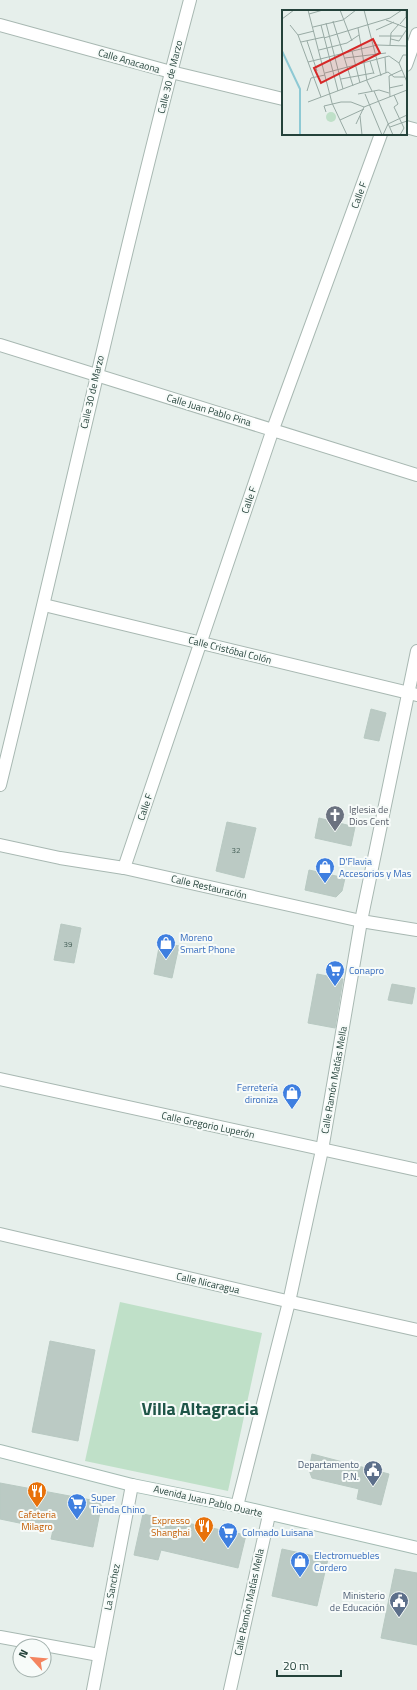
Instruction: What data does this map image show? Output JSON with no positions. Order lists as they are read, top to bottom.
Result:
{
  "streets": {
    "street": [
      "Calle Anacaona",
      "Calle 30 de Marzo",
      "Calle F",
      "Calle Juan Pablo Pina",
      "Calle Cristóbal Colón",
      "Calle Restauración",
      "Calle Ramón Matías Mella",
      "Calle Gregorio Luperón",
      "Calle Nicaragua",
      "Avenida Juan Pablo Duarte",
      "La Sanchez"
    ]
  },
  "crossings": [
    ["Calle Anacaona", "Calle 30 de Marzo"],
    ["Calle 30 de Marzo", "Calle Juan Pablo Pina"],
    ["Calle 30 de Marzo", "Calle Cristóbal Colón"],
    ["Calle F", "Calle Juan Pablo Pina"],
    ["Calle F", "Calle Cristóbal Colón"],
    ["Calle F", "Calle Restauración"],
    ["Calle Cristóbal Colón", "Calle Ramón Matías Mella"],
    ["Calle Restauración", "Calle Ramón Matías Mella"],
    ["Calle Ramón Matías Mella", "Calle Gregorio Luperón"],
    ["Calle Ramón Matías Mella", "Calle Nicaragua"],
    ["Calle Ramón Matías Mella", "Avenida Juan Pablo Duarte"],
    ["Avenida Juan Pablo Duarte", "La Sanchez"]
  ],
  "districts": ["Villa Altagracia"],
  "places": {
    "church": ["Iglesia de Dios Cent"],
    "shop": [
      "D'Flavia Accesorios y Mas",
      "Moreno Smart Phone",
      "Ferretería dironiza",
      "Electromuebles Cordero"
    ],
    "supermarket": ["Conapro", "Super Tienda Chino", "Colmado Luisana"],
    "public building": ["Departamento P.N.", "Ministerio de Educación"],
    "restaurant": ["Cafeteria Milagro", "Expresso Shanghai"]
  },
  "house_numbers": ["32", "39"],
  "scale_bar": "20 m",
  "north": "top left"
}
